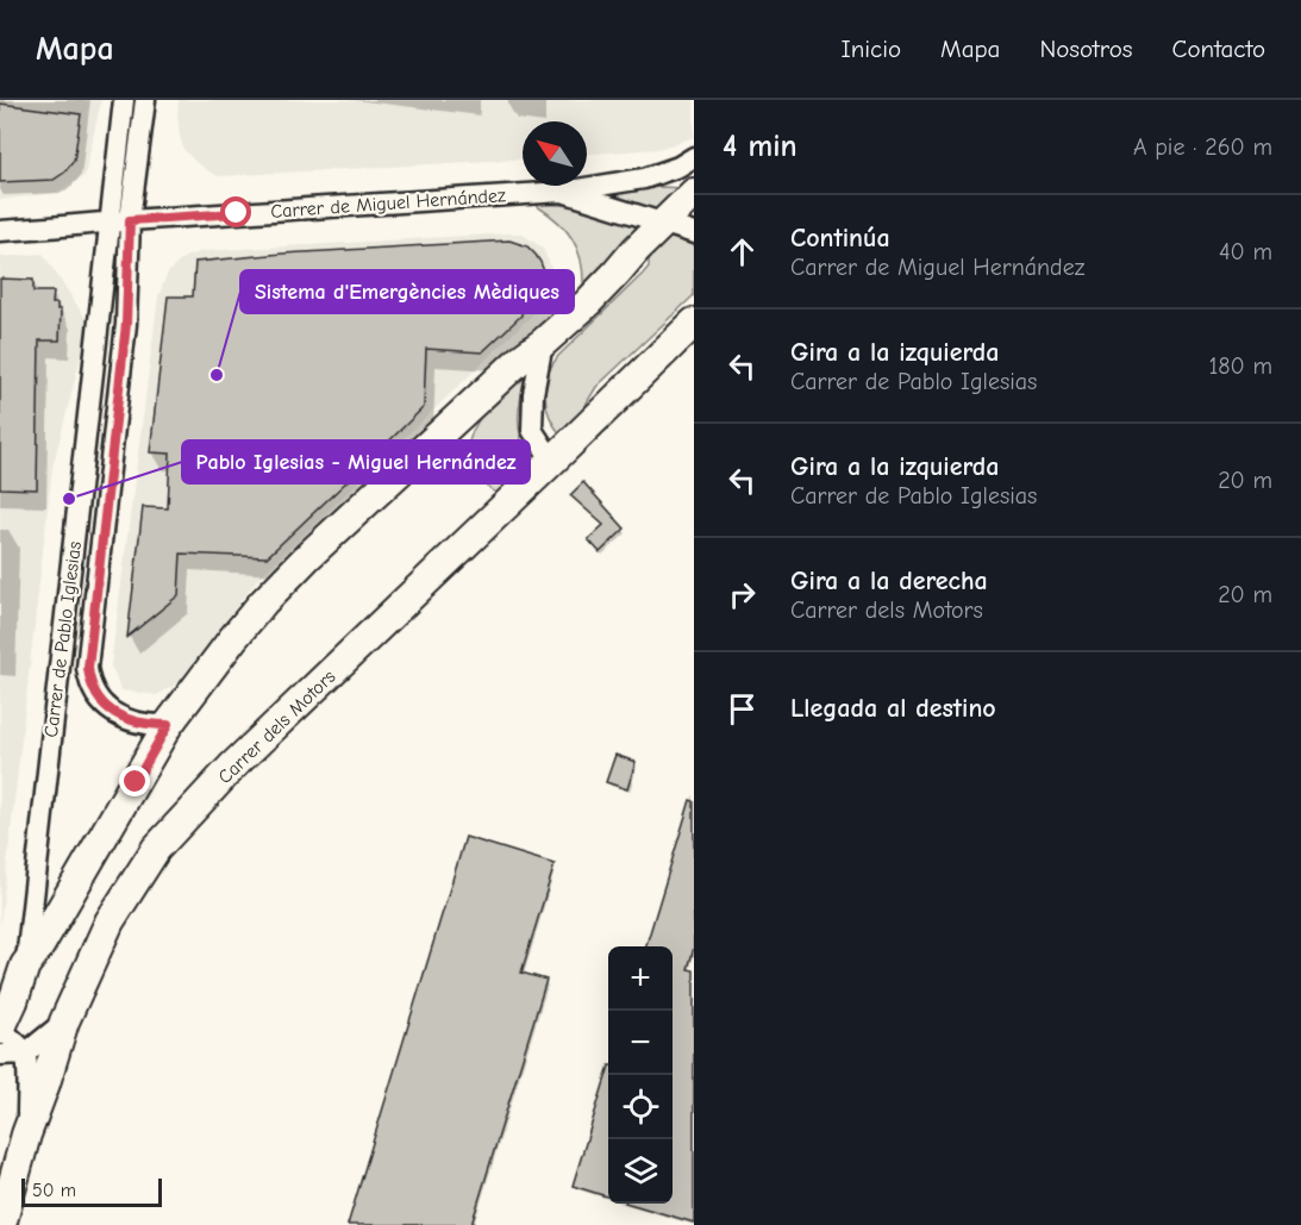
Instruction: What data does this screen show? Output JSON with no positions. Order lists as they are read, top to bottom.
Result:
{
  "streets": {
    "street": ["Carrer de Miguel Hernández", "Carrer de Pablo Iglesias", "Carrer dels Motors"]
  },
  "crossings": [
    ["Carrer de Miguel Hernández", "Carrer de Pablo Iglesias"]
  ],
  "places": ["Sistema d'Emergències Mèdiques", "Pablo Iglesias - Miguel Hernández"],
  "scale_bar": "50 m",
  "north": "top left",
  "page": {
    "header": "Mapa",
    "nav": [
      "Inicio",
      "Mapa",
      "Nosotros",
      "Contacto"
    ],
    "heading": ["4 min", "A pie · 260 m"],
    "list": [
      ["Continúa", "Carrer de Miguel Hernández", "40 m"],
      ["Gira a la izquierda", "Carrer de Pablo Iglesias", "180 m"],
      ["Gira a la izquierda", "Carrer de Pablo Iglesias", "20 m"],
      ["Gira a la derecha", "Carrer dels Motors", "20 m"],
      "Llegada al destino"
    ],
    "map_buttons": ["+", "−"],
    "scale": "50 m"
  }
}
